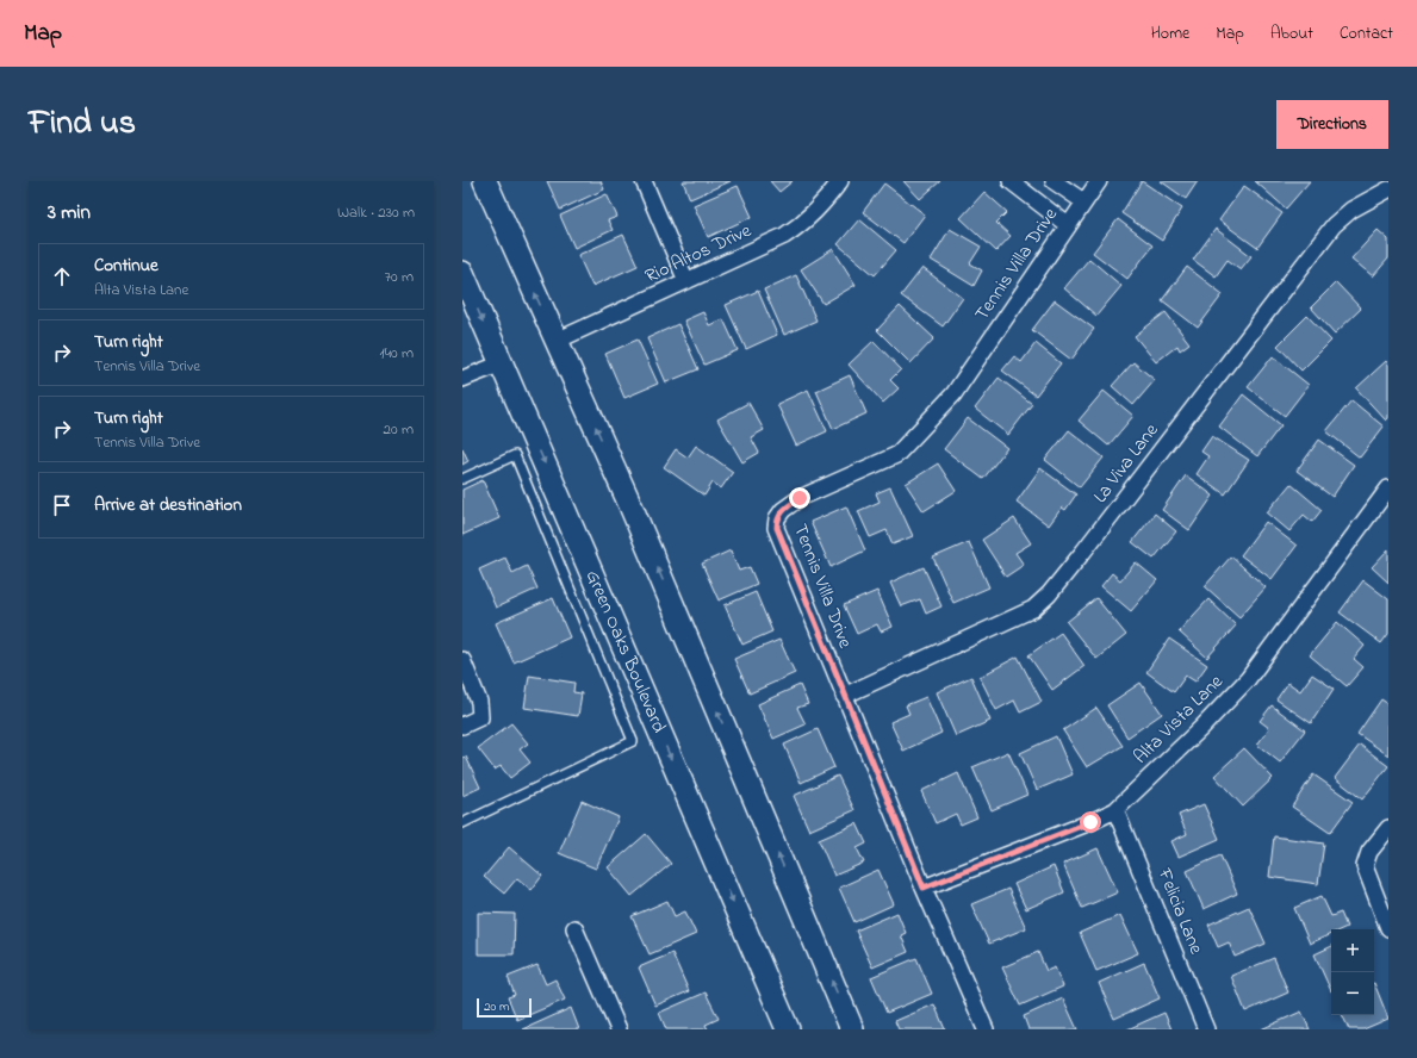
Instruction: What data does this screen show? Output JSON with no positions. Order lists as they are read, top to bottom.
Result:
{
  "streets": {
    "main road": ["Green Oaks Boulevard"],
    "street": [
      "Rio Altos Drive",
      "Tennis Villa Drive",
      "La Viva Lane",
      "Alta Vista Lane",
      "Felicia Lane"
    ]
  },
  "crossings": [
    ["Tennis Villa Drive", "La Viva Lane"],
    ["Tennis Villa Drive", "Alta Vista Lane"],
    ["Alta Vista Lane", "Felicia Lane"]
  ],
  "scale_bar": "20 m",
  "page": {
    "header": "Map",
    "nav": [
      "Home",
      "Map",
      "About",
      "Contact"
    ],
    "title": "Find us",
    "buttons": "Directions",
    "heading": ["3 min", "Walk · 230 m"],
    "list": [
      ["Continue", "Alta Vista Lane", "70 m"],
      ["Turn right", "Tennis Villa Drive", "140 m"],
      ["Turn right", "Tennis Villa Drive", "20 m"],
      "Arrive at destination"
    ],
    "map_buttons": ["+", "−"],
    "scale": "20 m"
  }
}
